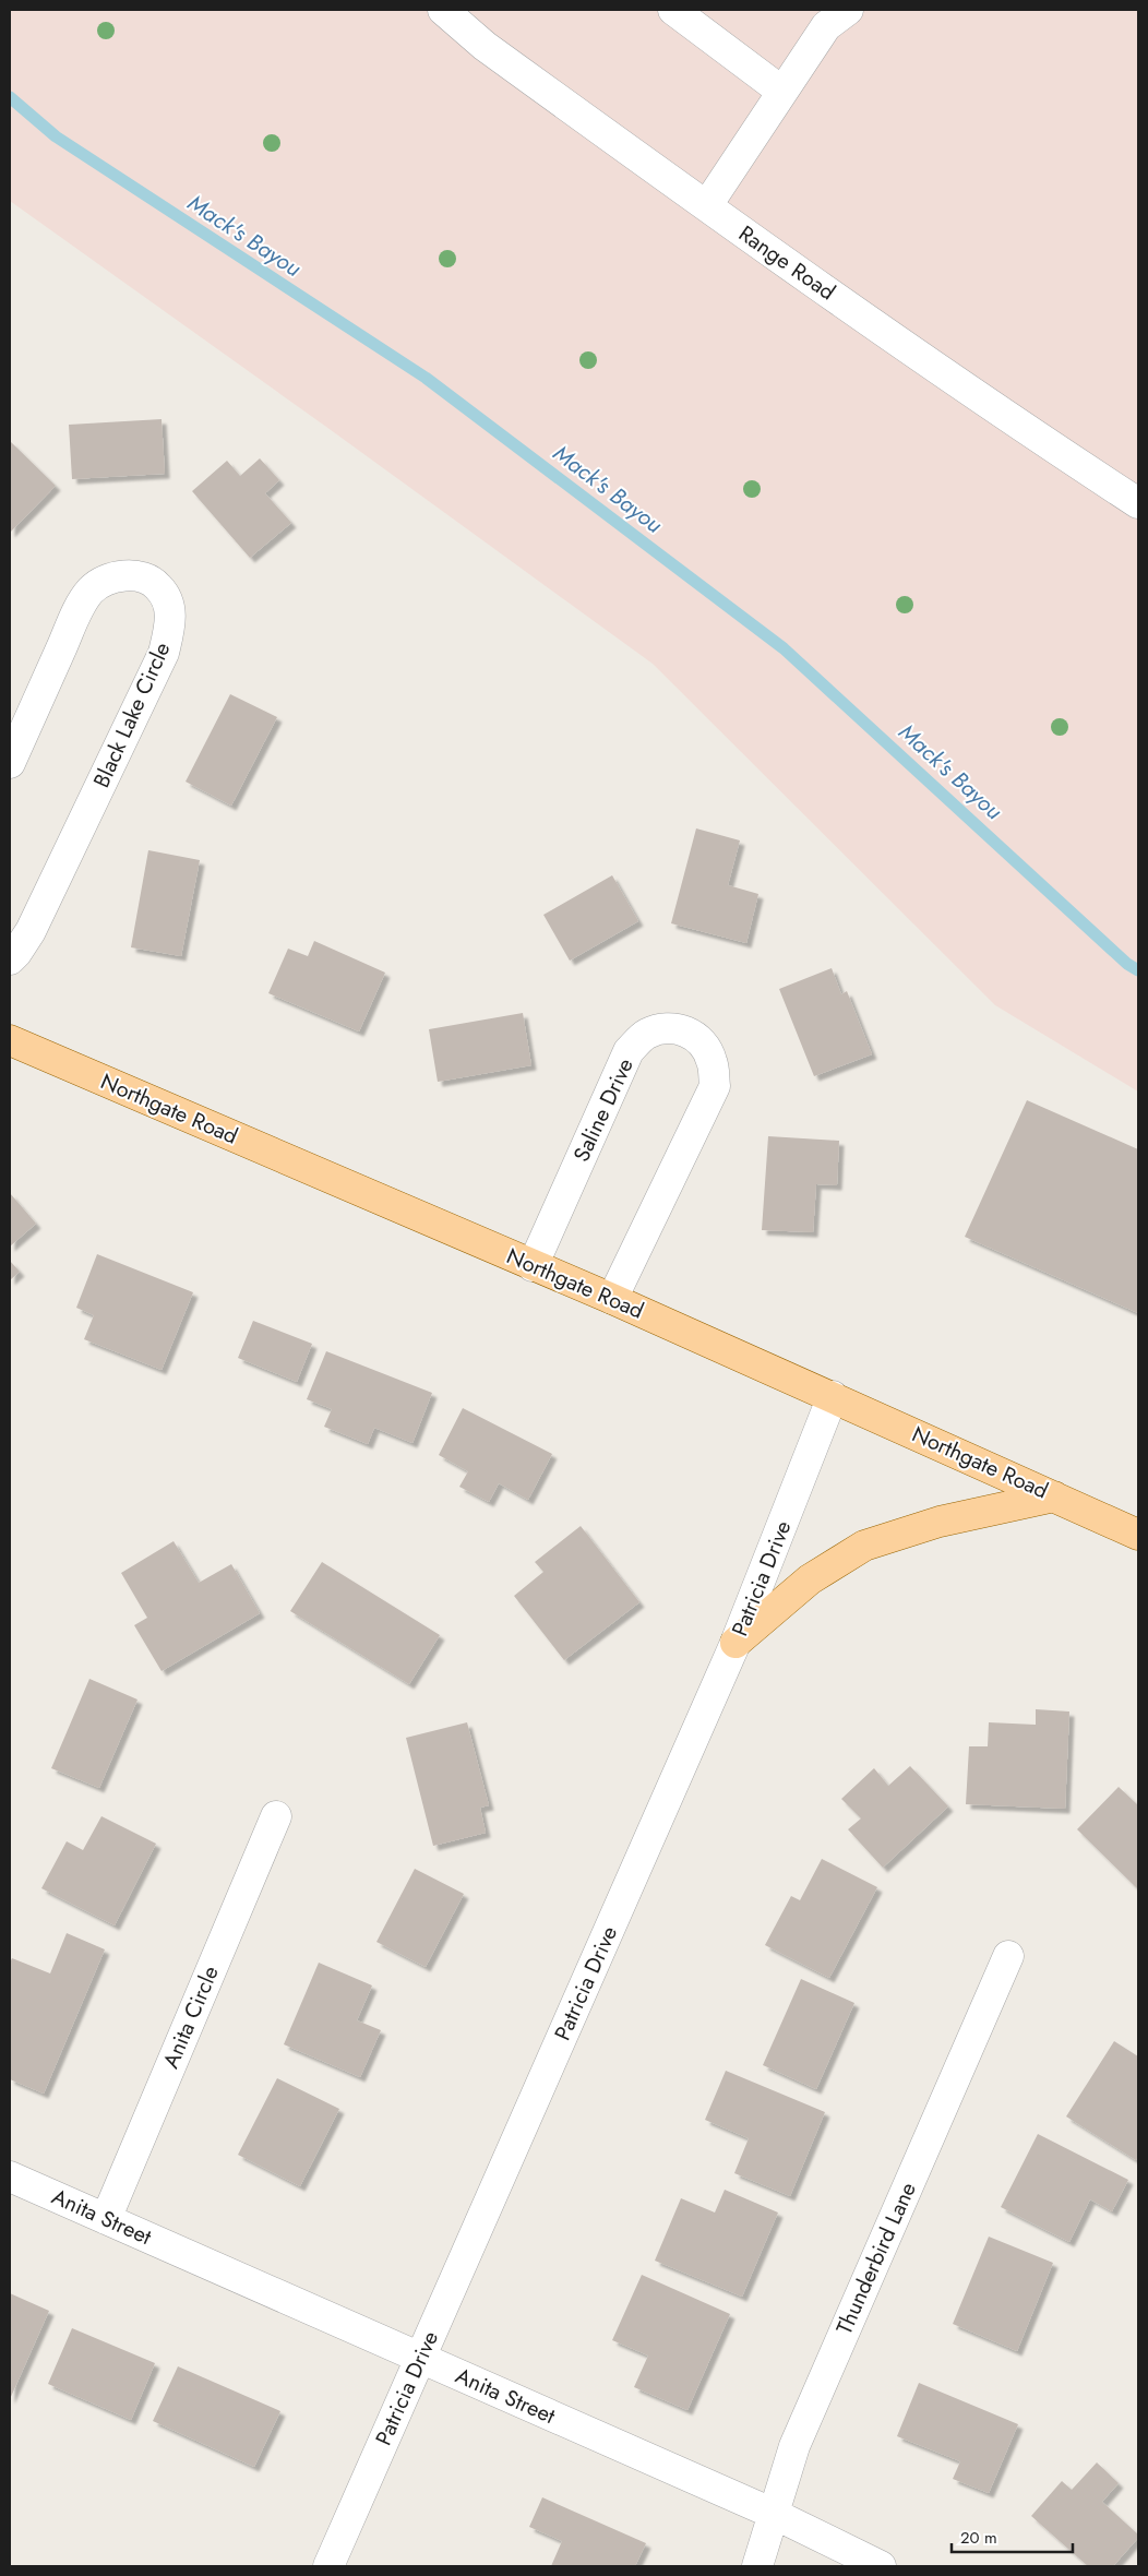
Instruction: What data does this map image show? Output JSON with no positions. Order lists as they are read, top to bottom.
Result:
{
  "streets": {
    "main road": ["Northgate Road"],
    "street": [
      "Range Road",
      "Black Lake Circle",
      "Saline Drive",
      "Patricia Drive",
      "Anita Circle",
      "Anita Street",
      "Thunderbird Lane"
    ]
  },
  "crossings": [
    ["Northgate Road", "Saline Drive"],
    ["Northgate Road", "Patricia Drive"],
    ["Patricia Drive", "Anita Street"],
    ["Anita Circle", "Anita Street"],
    ["Anita Street", "Thunderbird Lane"]
  ],
  "water": ["Mack's Bayou"],
  "scale_bar": "20 m"
}
